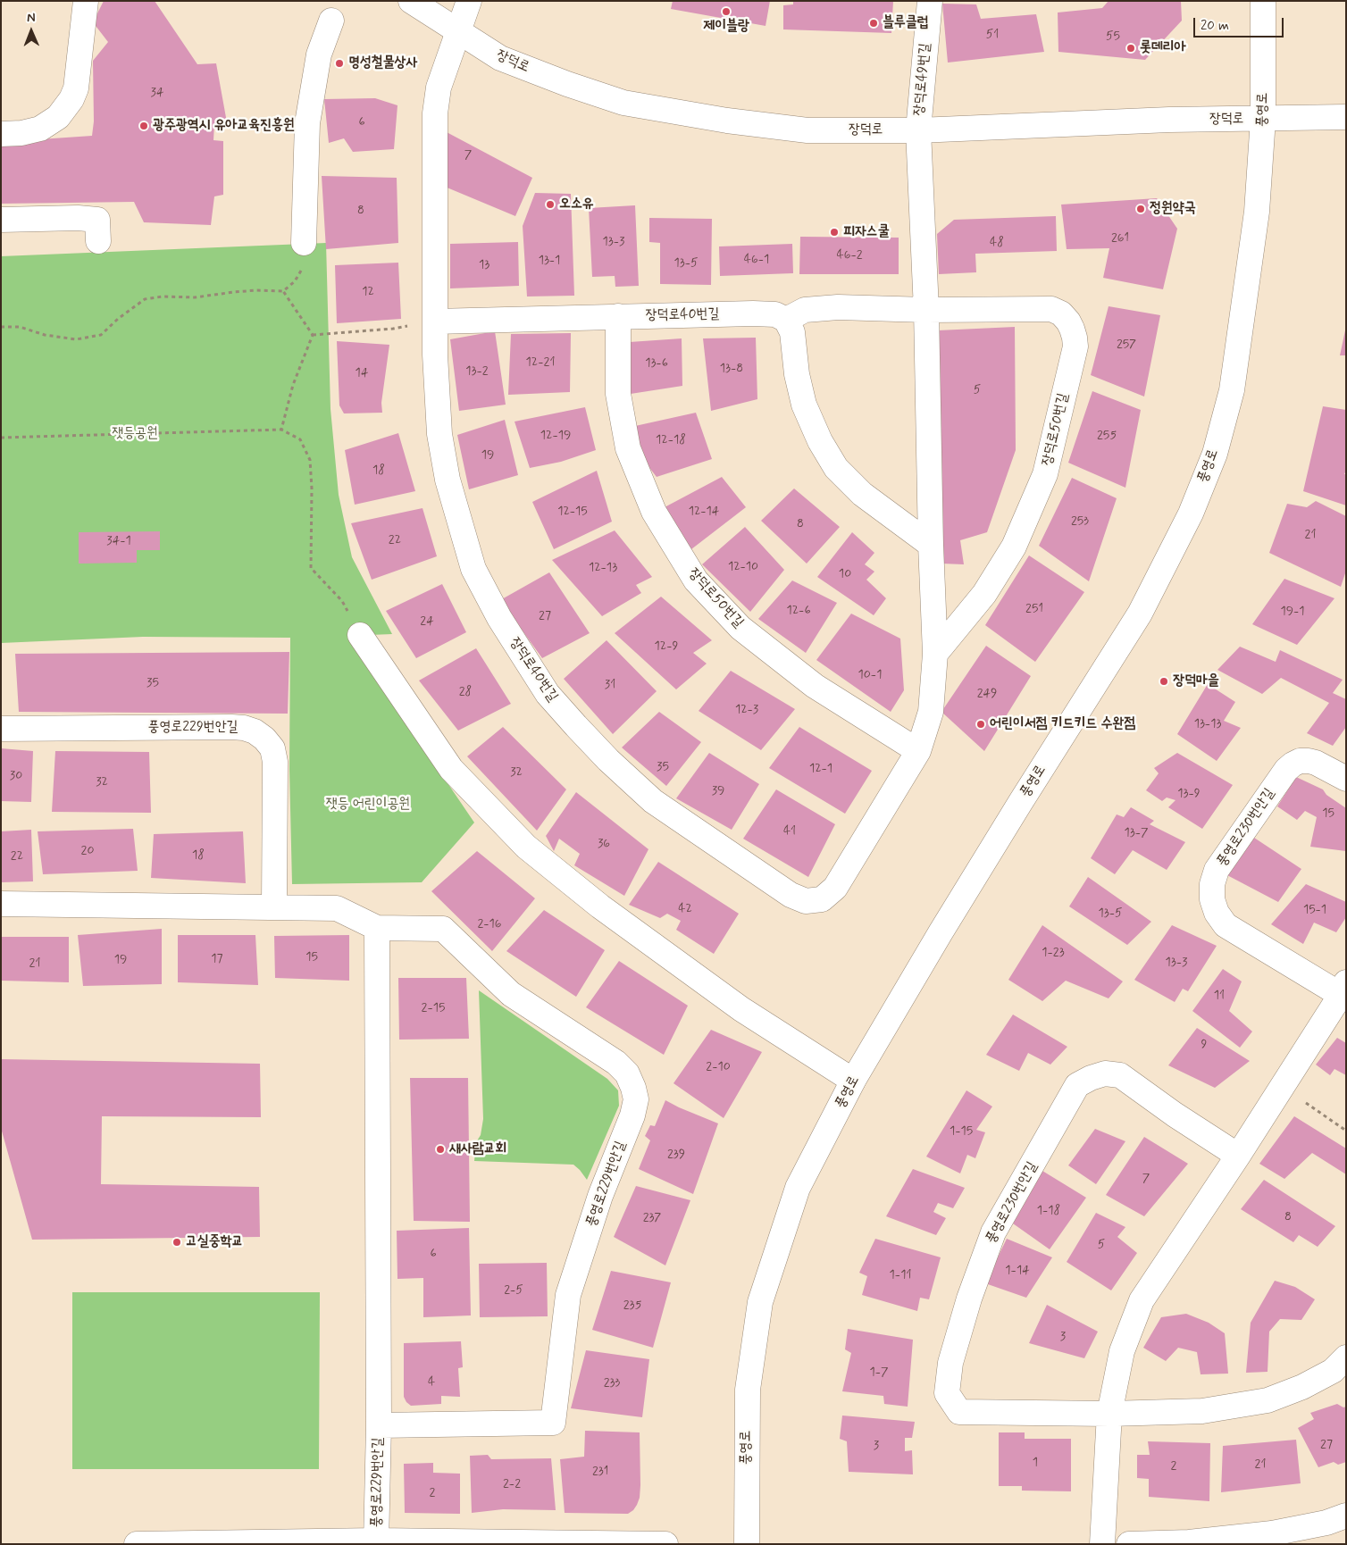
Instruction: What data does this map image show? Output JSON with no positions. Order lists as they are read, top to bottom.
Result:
{
  "streets": {
    "street": [
      "장덕로",
      "장덕로49번길",
      "풍영로",
      "장덕로40번길",
      "장덕로50번길",
      "풍영로229번안길",
      "풍영로230번안길"
    ]
  },
  "crossings": [
    ["장덕로", "장덕로49번길"],
    ["장덕로", "풍영로"],
    ["장덕로", "장덕로40번길"],
    ["장덕로40번길", "장덕로50번길"]
  ],
  "parks": ["잿등공원", "잿등 어린이공원"],
  "places": [
    "제이블랑",
    "블루클럽",
    "롯데리아",
    "명성철물상사",
    "광주광역시 유아교육진흥원",
    "오소유",
    "정원약국",
    "피자스쿨",
    "장덕마을",
    "어린이서점 키드키드 수완점",
    "새사람교회",
    "고실중학교"
  ],
  "house_numbers": [
    "51",
    "55",
    "34",
    "6",
    "7",
    "8",
    "261",
    "13-3",
    "48",
    "46-2",
    "46-1",
    "13-1",
    "13-5",
    "13",
    "12",
    "257",
    "12-21",
    "13-6",
    "13-8",
    "13-2",
    "14",
    "5",
    "12-19",
    "255",
    "12-18",
    "19",
    "18",
    "12-15",
    "12-14",
    "253",
    "8",
    "21",
    "22",
    "34-1",
    "12-10",
    "12-13",
    "10",
    "251",
    "12-6",
    "19-1",
    "27",
    "24",
    "12-9",
    "10-1",
    "35",
    "31",
    "28",
    "249",
    "12-3",
    "13-13",
    "35",
    "12-1",
    "32",
    "30",
    "32",
    "39",
    "13-9",
    "15",
    "41",
    "13-7",
    "36",
    "20",
    "18",
    "22",
    "42",
    "15-1",
    "13-5",
    "2-16",
    "1-23",
    "15",
    "17",
    "19",
    "13-3",
    "21",
    "11",
    "2-15",
    "9",
    "2-10",
    "1-15",
    "239",
    "7",
    "1-18",
    "8",
    "237",
    "5",
    "6",
    "1-14",
    "1-11",
    "2-5",
    "235",
    "3",
    "1-7",
    "4",
    "233",
    "27",
    "3",
    "1",
    "21",
    "2",
    "231",
    "2-2",
    "2"
  ],
  "scale_bar": "20 m",
  "north": "top"
}
